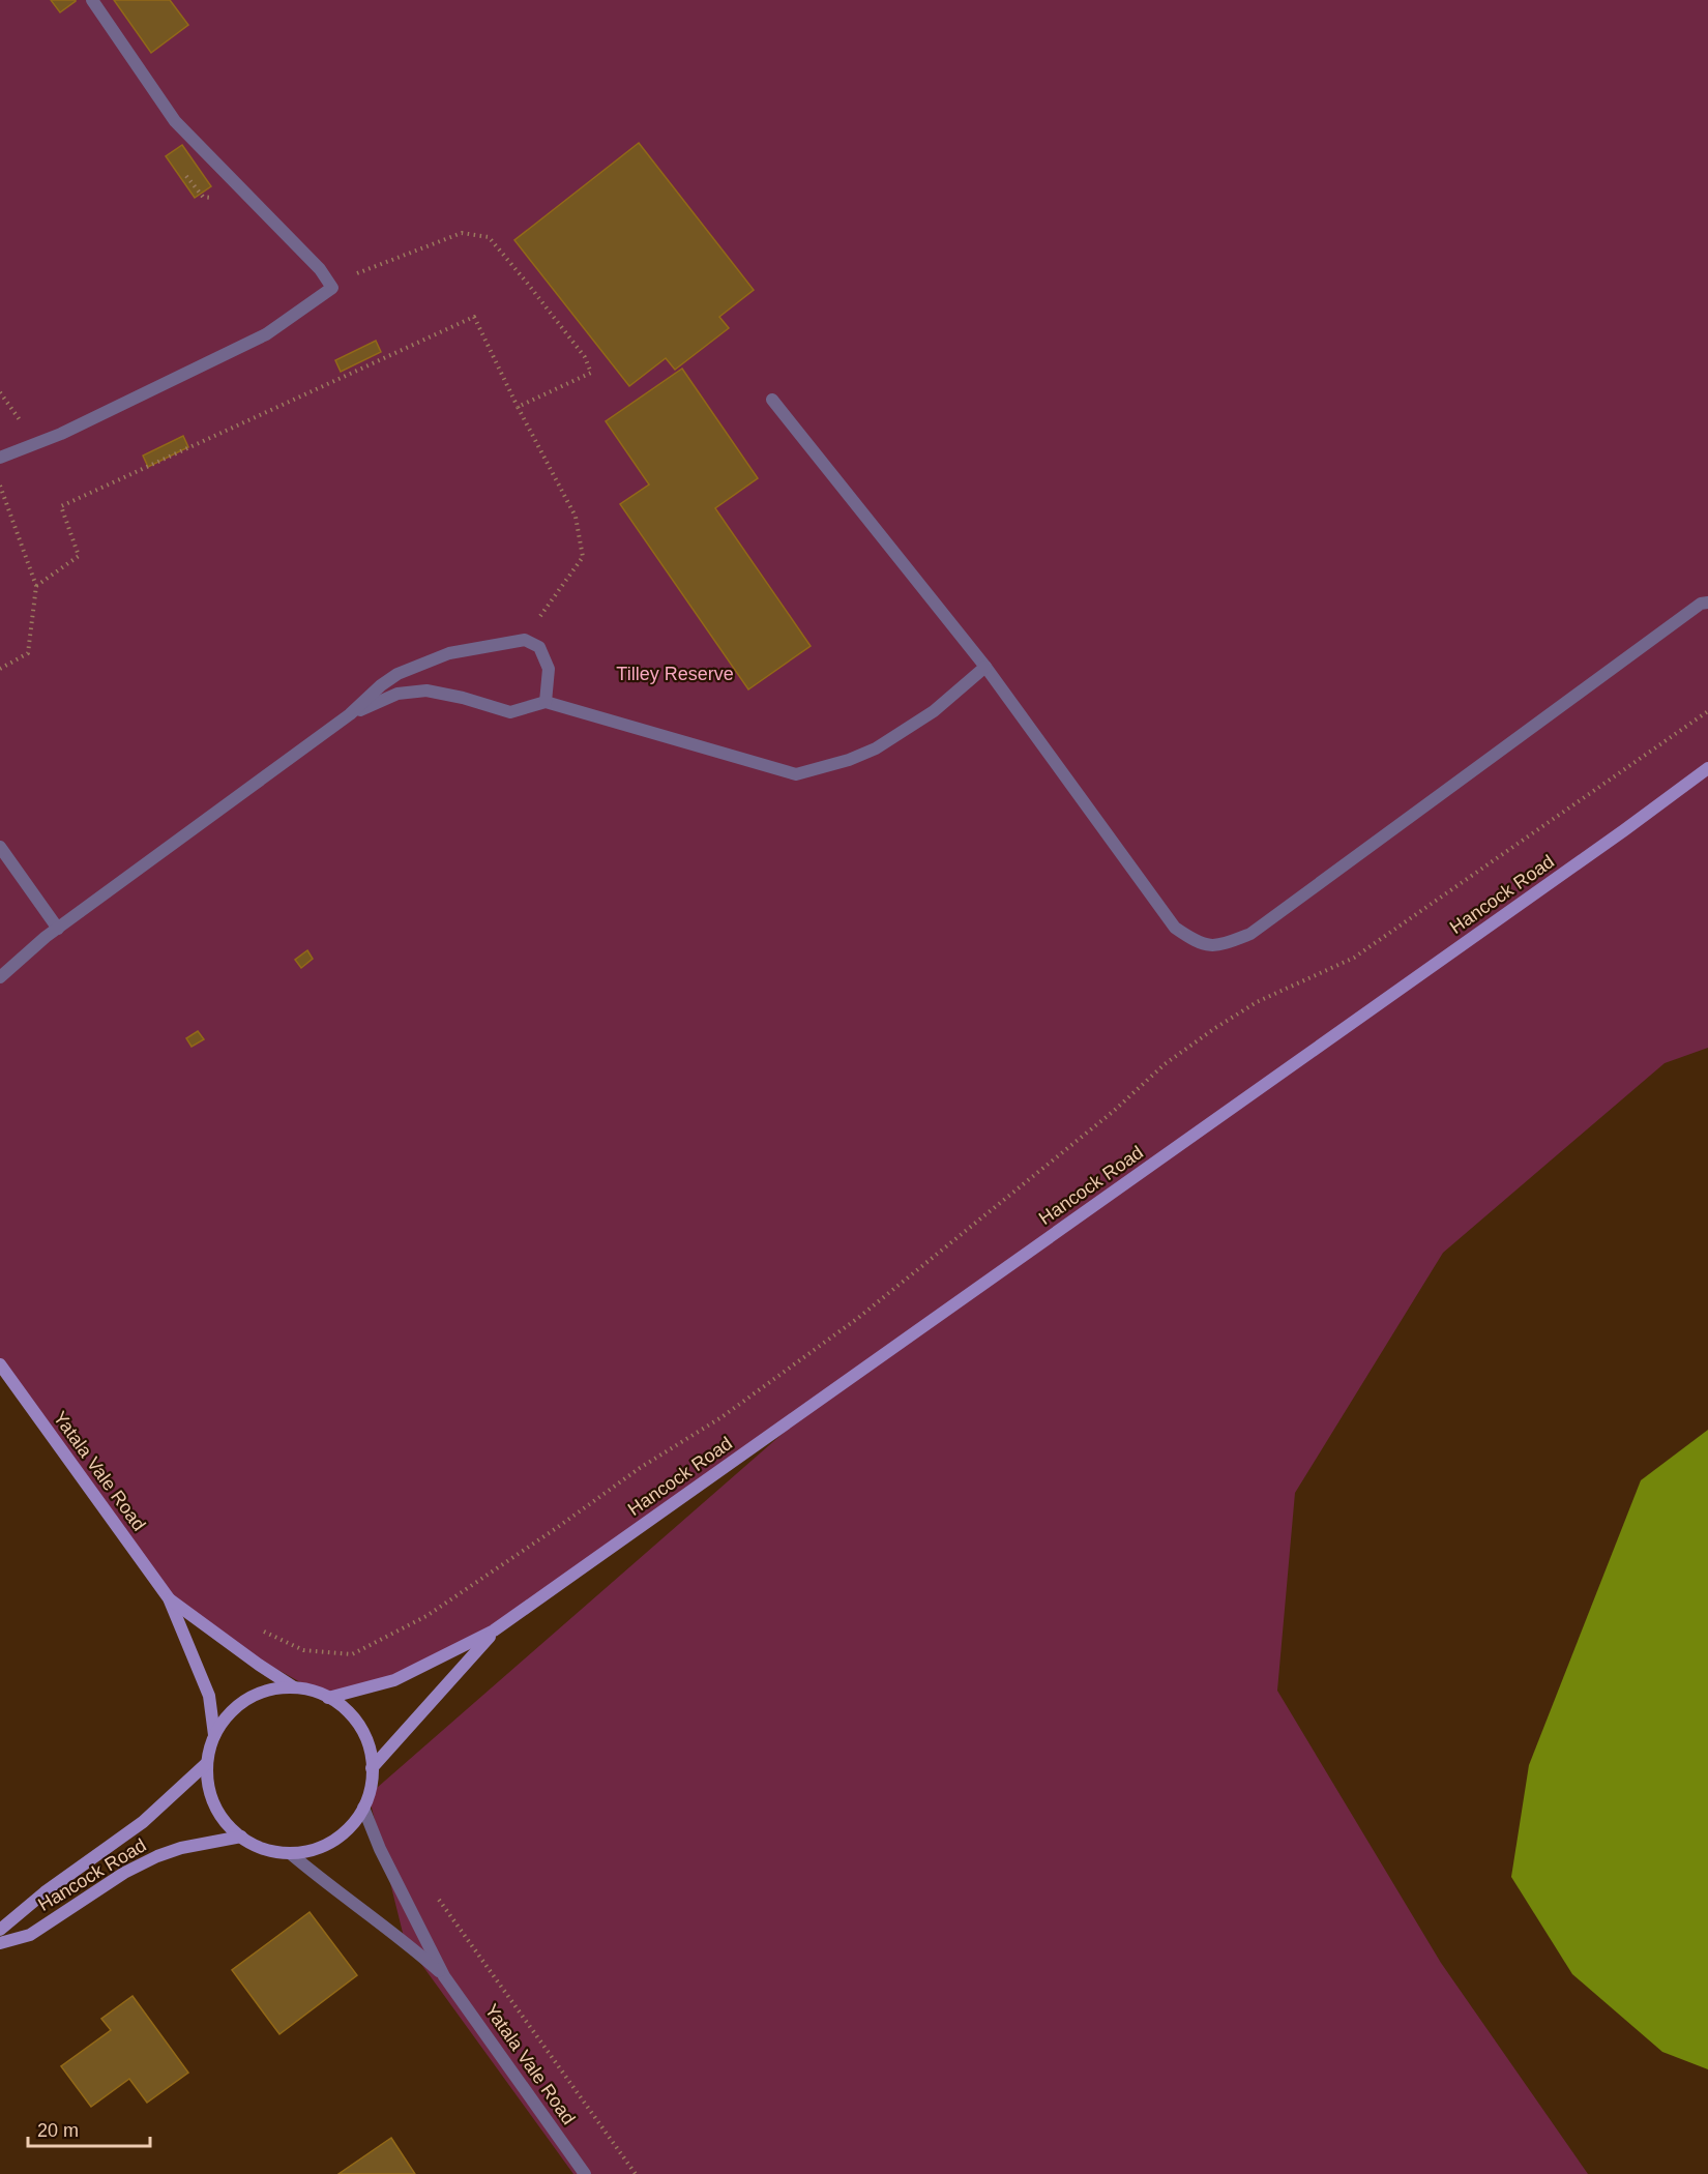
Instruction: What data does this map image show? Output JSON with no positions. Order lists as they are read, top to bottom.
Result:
{
  "streets": {
    "main road": ["Hancock Road", "Yatala Vale Road"]
  },
  "crossings": [
    ["Hancock Road", "Yatala Vale Road"]
  ],
  "parks": ["Tilley Reserve"],
  "scale_bar": "20 m"
}
